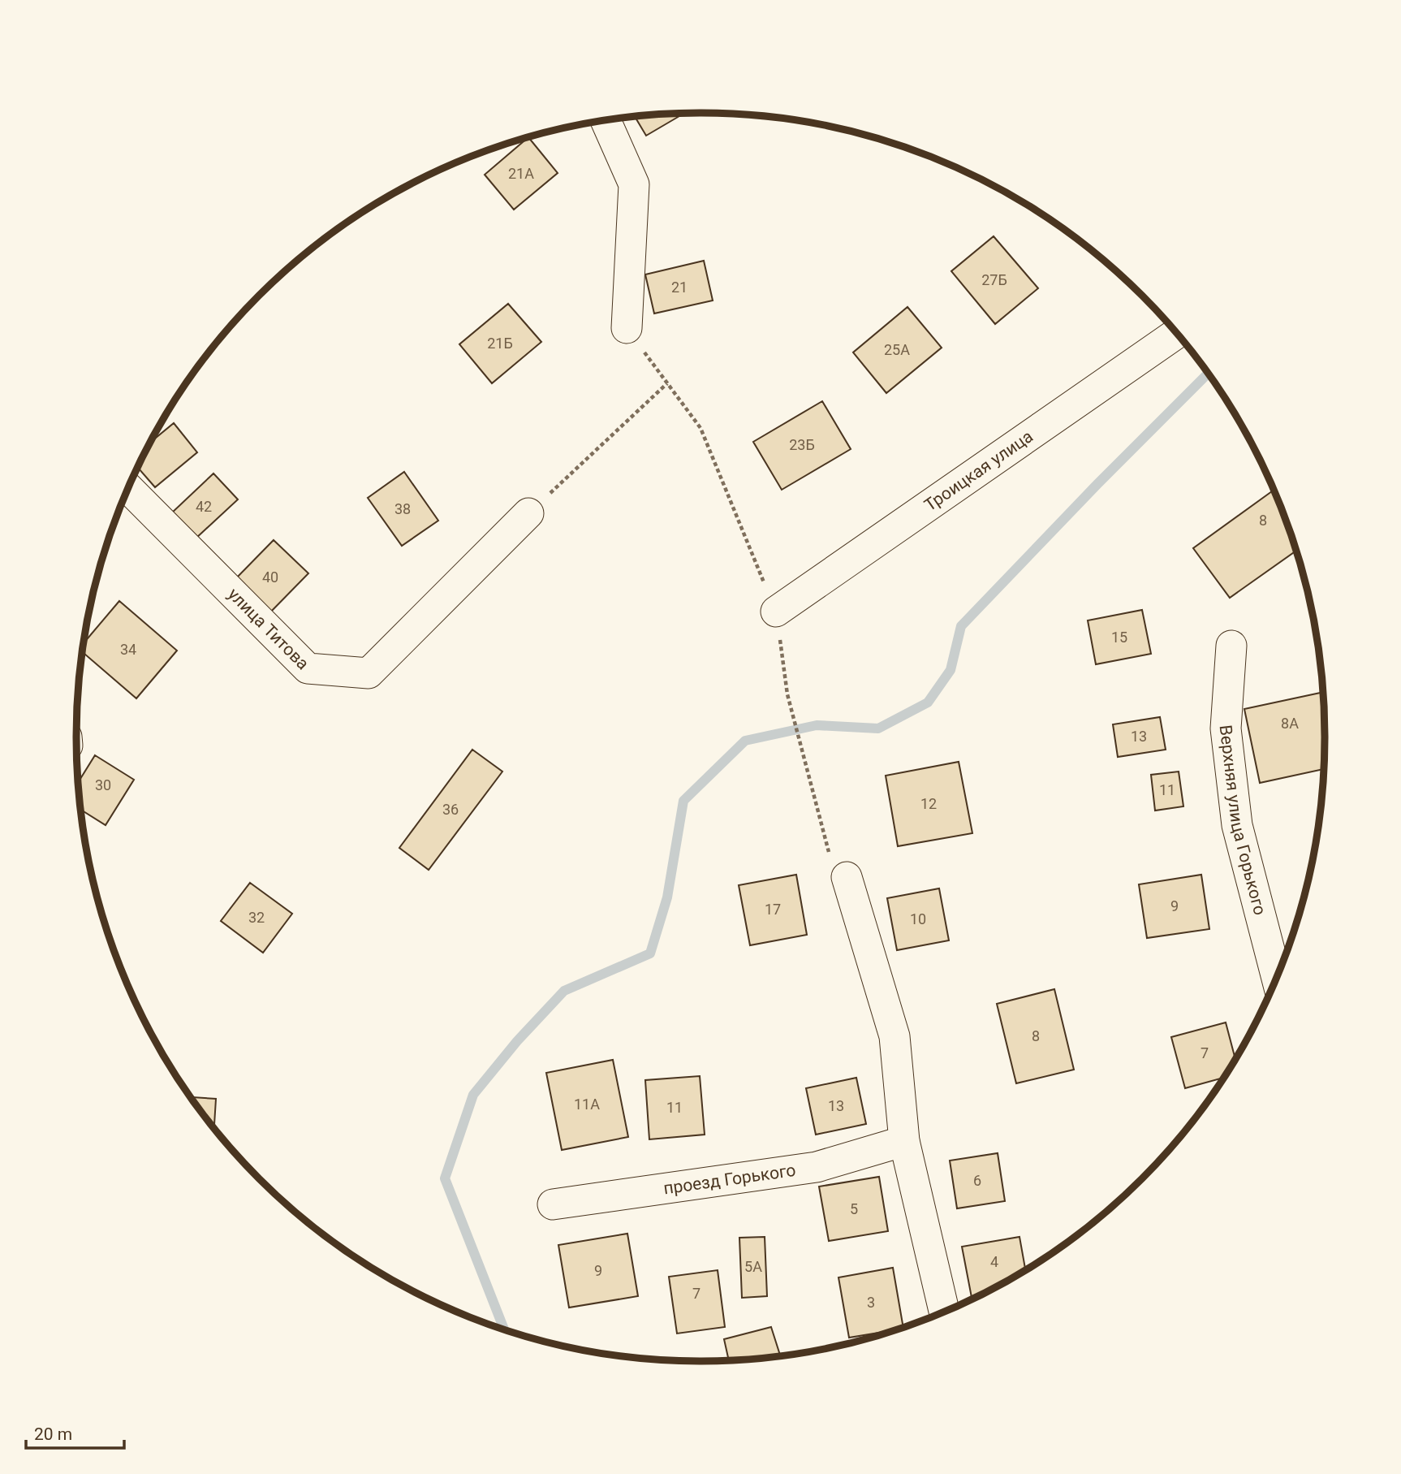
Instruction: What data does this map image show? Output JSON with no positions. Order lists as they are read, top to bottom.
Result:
{
  "streets": {
    "street": [
      "Троицкая улица",
      "улица Титова",
      "Верхняя улица Горького",
      "проезд Горького"
    ]
  },
  "house_numbers": [
    "21А",
    "27Б",
    "21",
    "21Б",
    "25А",
    "23Б",
    "42",
    "38",
    "8",
    "40",
    "15",
    "34",
    "8А",
    "13",
    "30",
    "11",
    "12",
    "36",
    "9",
    "17",
    "32",
    "10",
    "8",
    "7",
    "11А",
    "13",
    "11",
    "6",
    "5",
    "4",
    "5А",
    "9",
    "7",
    "3"
  ],
  "scale_bar": "20 m"
}
